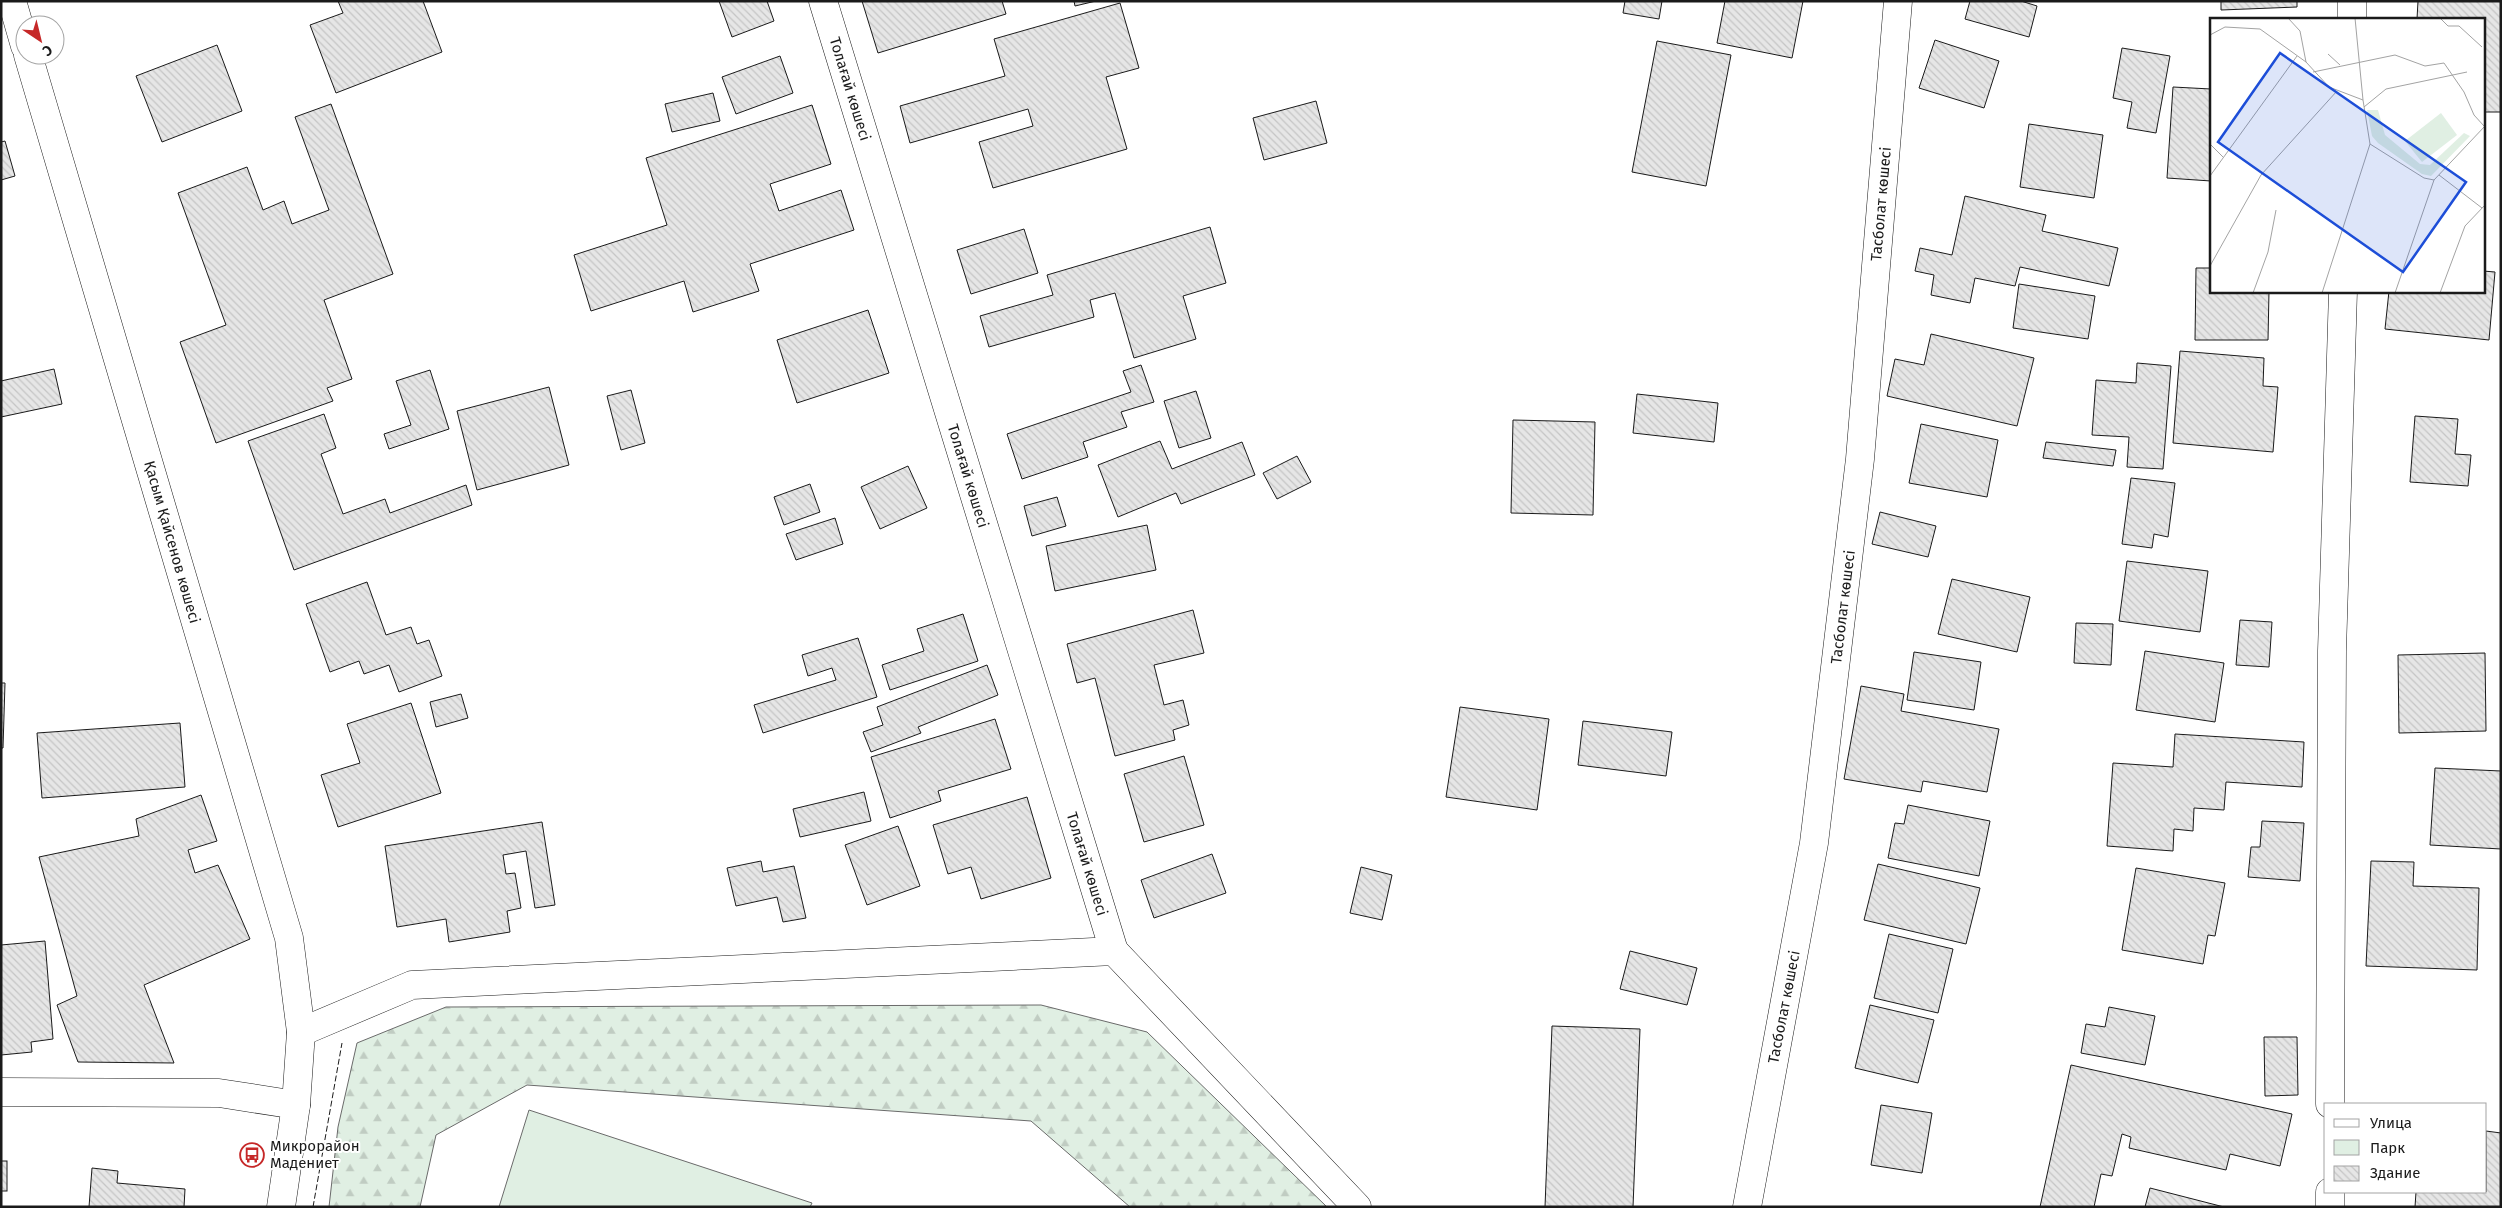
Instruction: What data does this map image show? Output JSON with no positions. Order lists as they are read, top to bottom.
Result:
{
  "streets": {
    "street": ["Толағай көшесі", "Тасболат көшесі", "Қасым Қайсенов көшесі"]
  },
  "places": {
    "bus stop": ["Микрорайон Мадениет"]
  },
  "legend": ["Улица", "Парк", "Здание"],
  "north": "bottom right"
}
